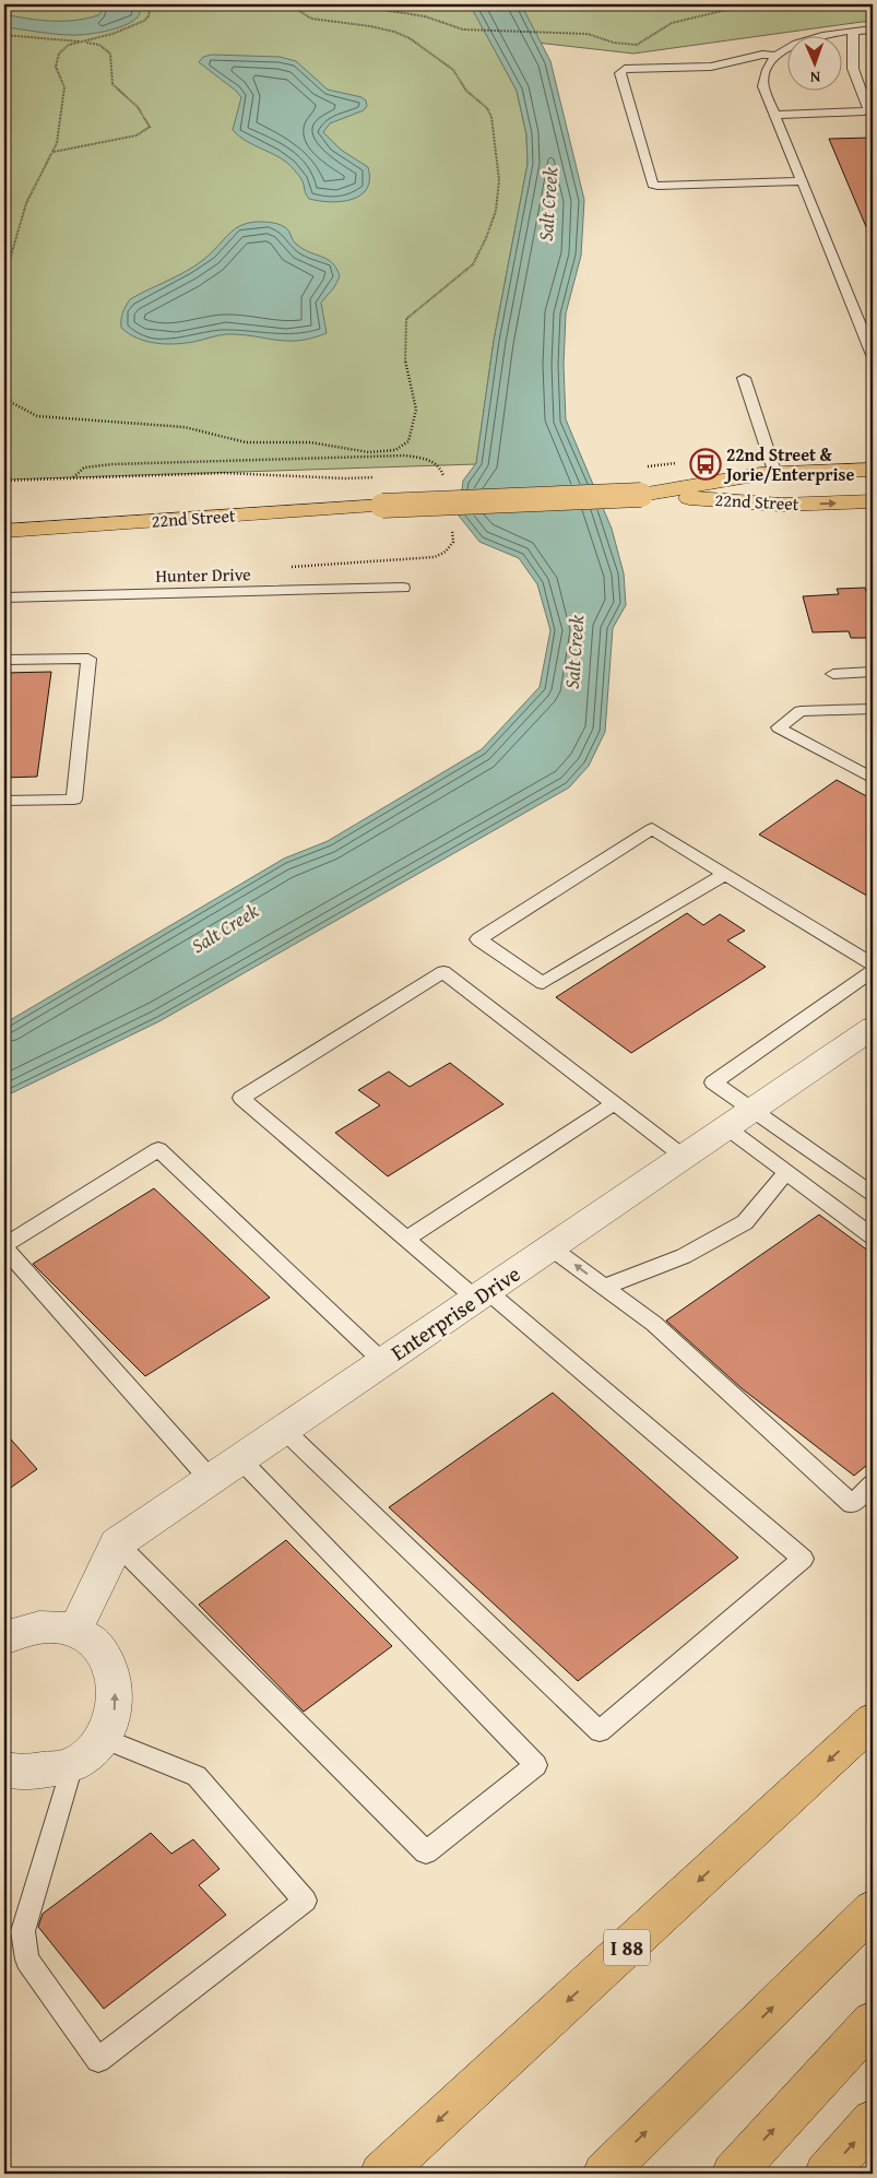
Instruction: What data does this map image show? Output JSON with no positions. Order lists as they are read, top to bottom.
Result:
{
  "streets": {
    "main road": ["22nd Street", "I 88"],
    "street": ["Enterprise Drive"],
    "lane": ["Hunter Drive"]
  },
  "water": ["Salt Creek"],
  "places": {
    "bus stop": ["22nd Street & Jorie/Enterprise"]
  },
  "north": "bottom"
}
